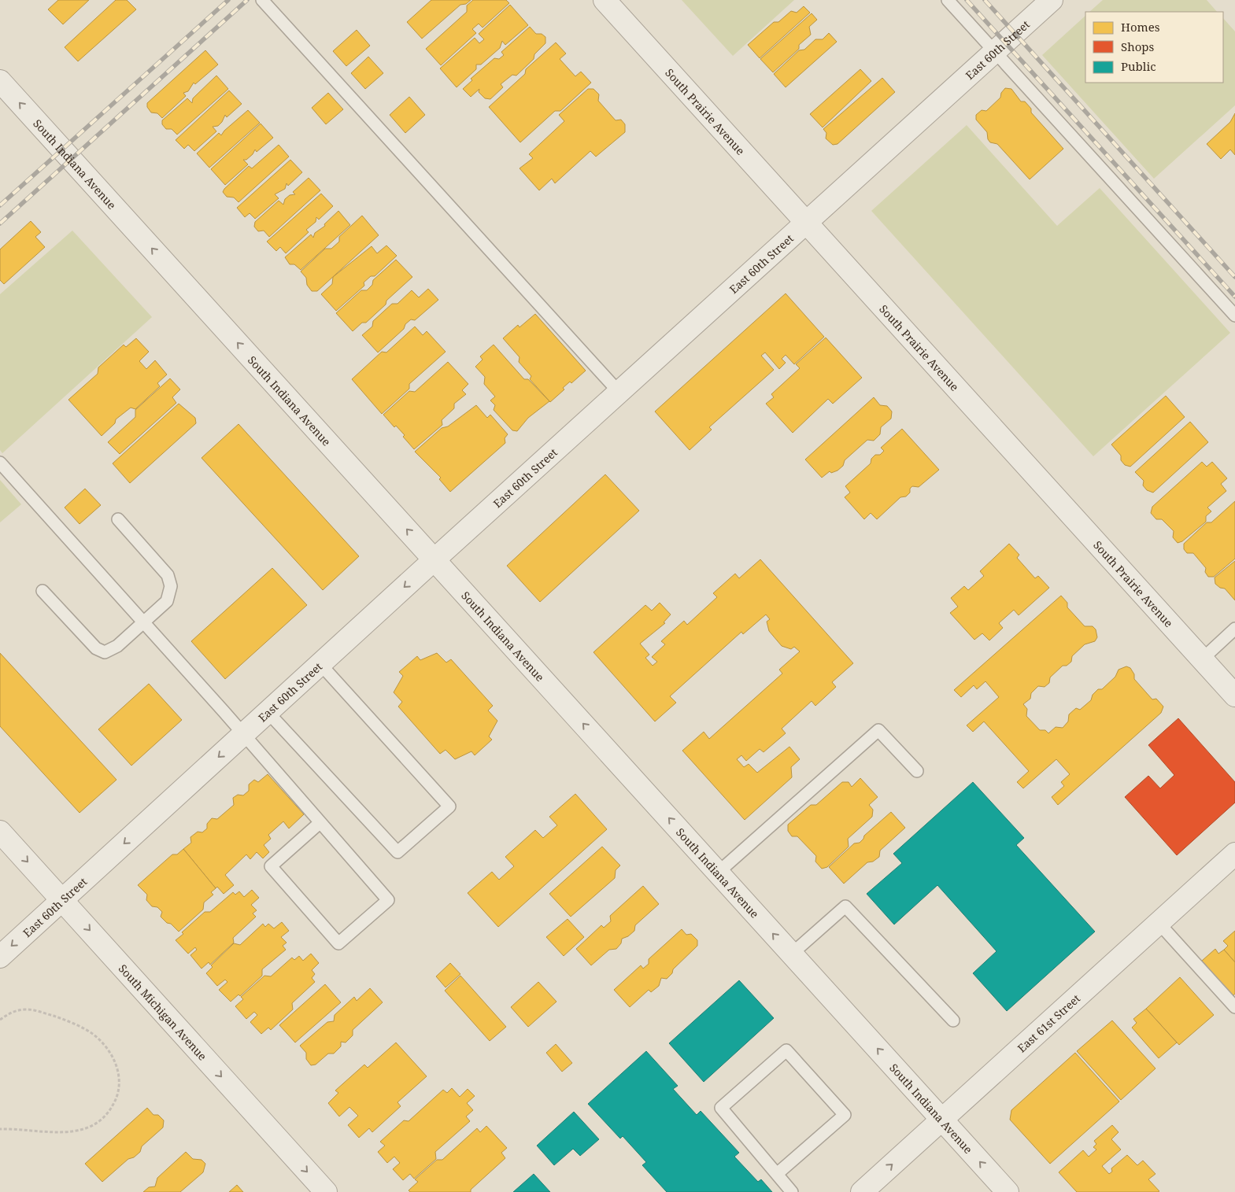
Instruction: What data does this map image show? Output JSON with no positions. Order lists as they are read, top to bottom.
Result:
{
  "streets": {
    "street": [
      "East 60th Street",
      "South Prairie Avenue",
      "South Indiana Avenue",
      "South Michigan Avenue",
      "East 61st Street"
    ]
  },
  "crossings": [
    ["East 60th Street", "South Prairie Avenue"],
    ["East 60th Street", "South Indiana Avenue"],
    ["East 60th Street", "South Michigan Avenue"],
    ["South Indiana Avenue", "East 61st Street"]
  ],
  "one_way": ["South Indiana Avenue", "South Michigan Avenue"],
  "legend": ["Homes", "Shops", "Public"]
}
